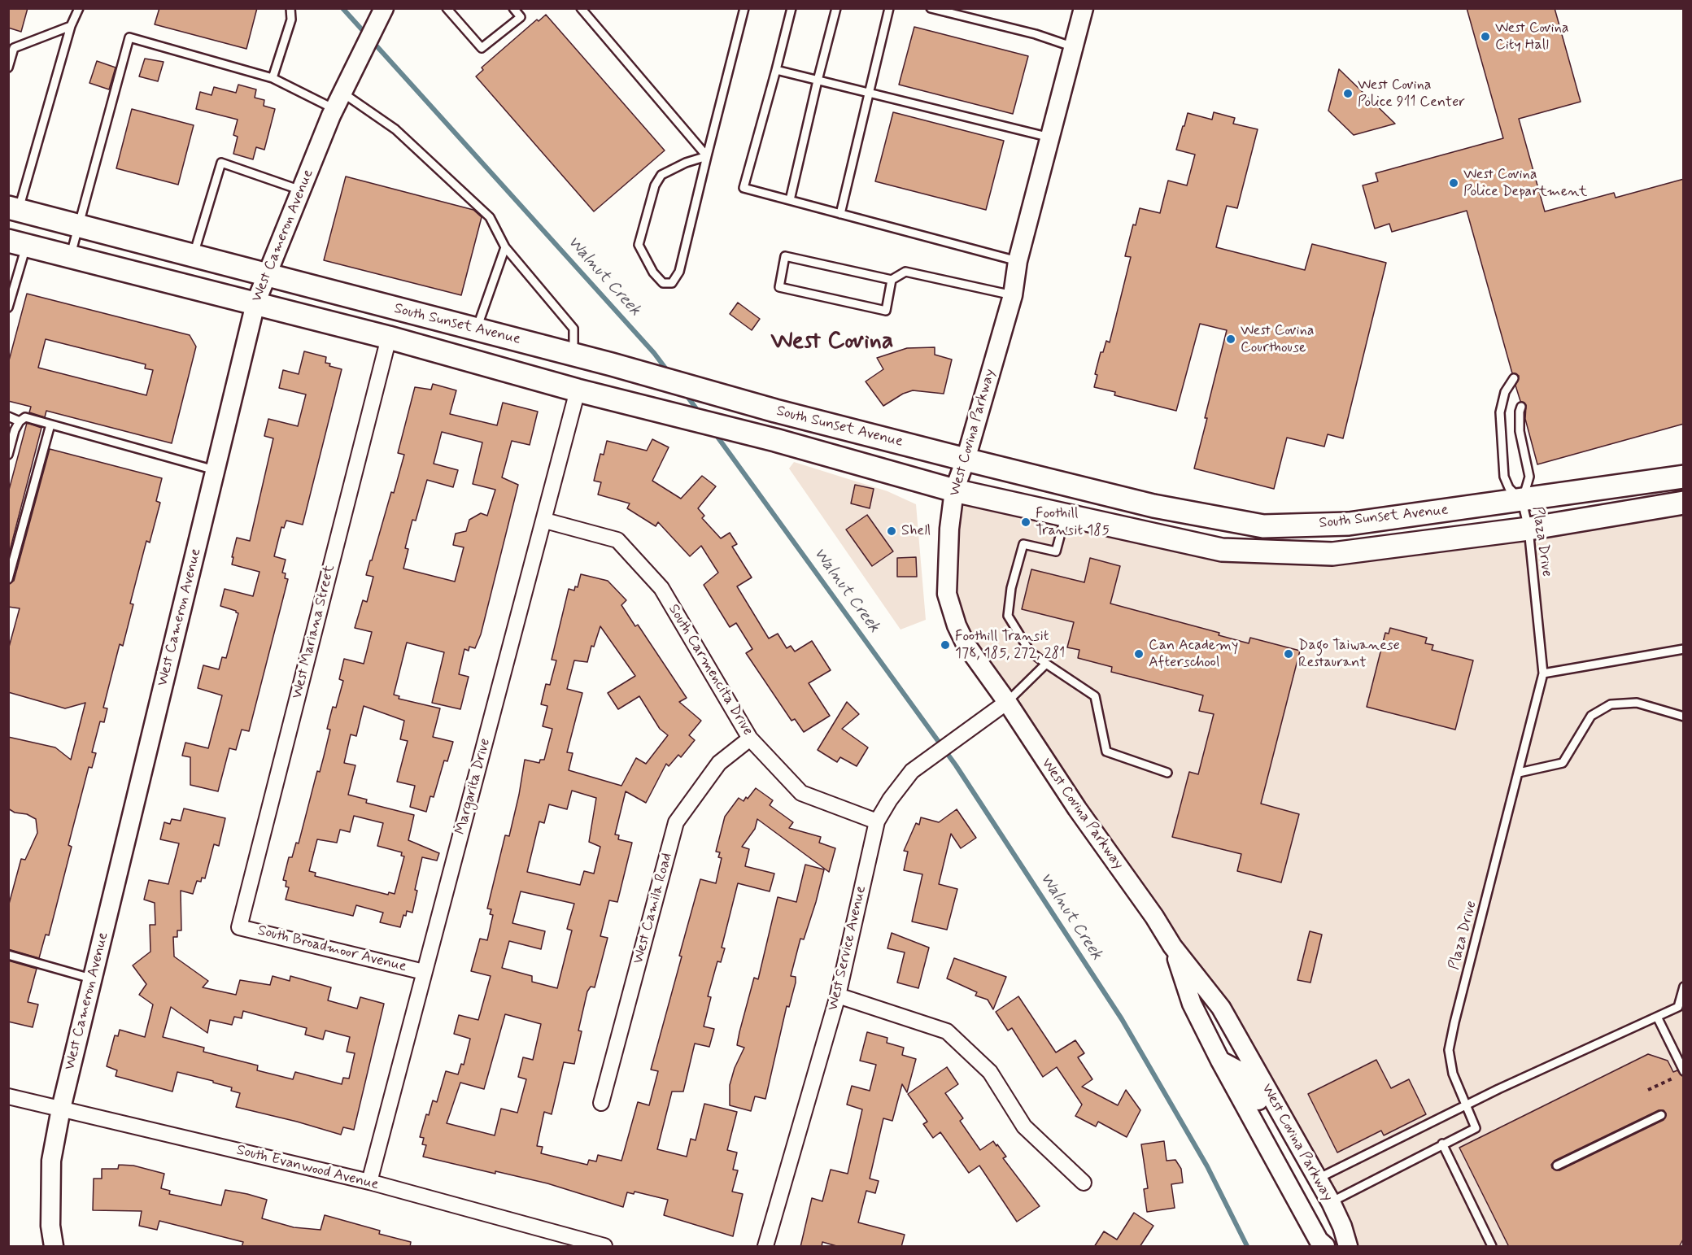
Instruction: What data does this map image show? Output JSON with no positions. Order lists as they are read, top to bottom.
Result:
{
  "streets": {
    "main road": ["South Sunset Avenue"],
    "street": [
      "West Cameron Avenue",
      "West Covina Parkway",
      "West Mariana Street",
      "South Carmencita Drive",
      "Margarita Drive",
      "West Camila Road",
      "West Service Avenue",
      "South Broadmoor Avenue",
      "South Evanwood Avenue"
    ],
    "lane": ["Plaza Drive"]
  },
  "crossings": [
    ["West Cameron Avenue", "South Sunset Avenue"],
    ["West Cameron Avenue", "South Evanwood Avenue"],
    ["South Sunset Avenue", "West Covina Parkway"],
    ["South Sunset Avenue", "Plaza Drive"],
    ["South Sunset Avenue", "West Mariana Street"],
    ["South Sunset Avenue", "Margarita Drive"],
    ["West Covina Parkway", "West Service Avenue"],
    ["West Mariana Street", "South Broadmoor Avenue"],
    ["South Carmencita Drive", "Margarita Drive"],
    ["South Carmencita Drive", "West Camila Road"],
    ["South Carmencita Drive", "West Service Avenue"],
    ["Margarita Drive", "South Broadmoor Avenue"],
    ["Margarita Drive", "South Evanwood Avenue"]
  ],
  "districts": ["West Covina"],
  "water": ["Walnut Creek"],
  "places": [
    "West Covina City Hall",
    "West Covina Police 911 Center",
    "West Covina Police Department",
    "West Covina Courthouse",
    "Foothill Transit 185",
    "Shell",
    "Foothill Transit 178, 185, 272, 281",
    "Can Academy Afterschool",
    "Dago Taiwanese Restaurant"
  ]
}
